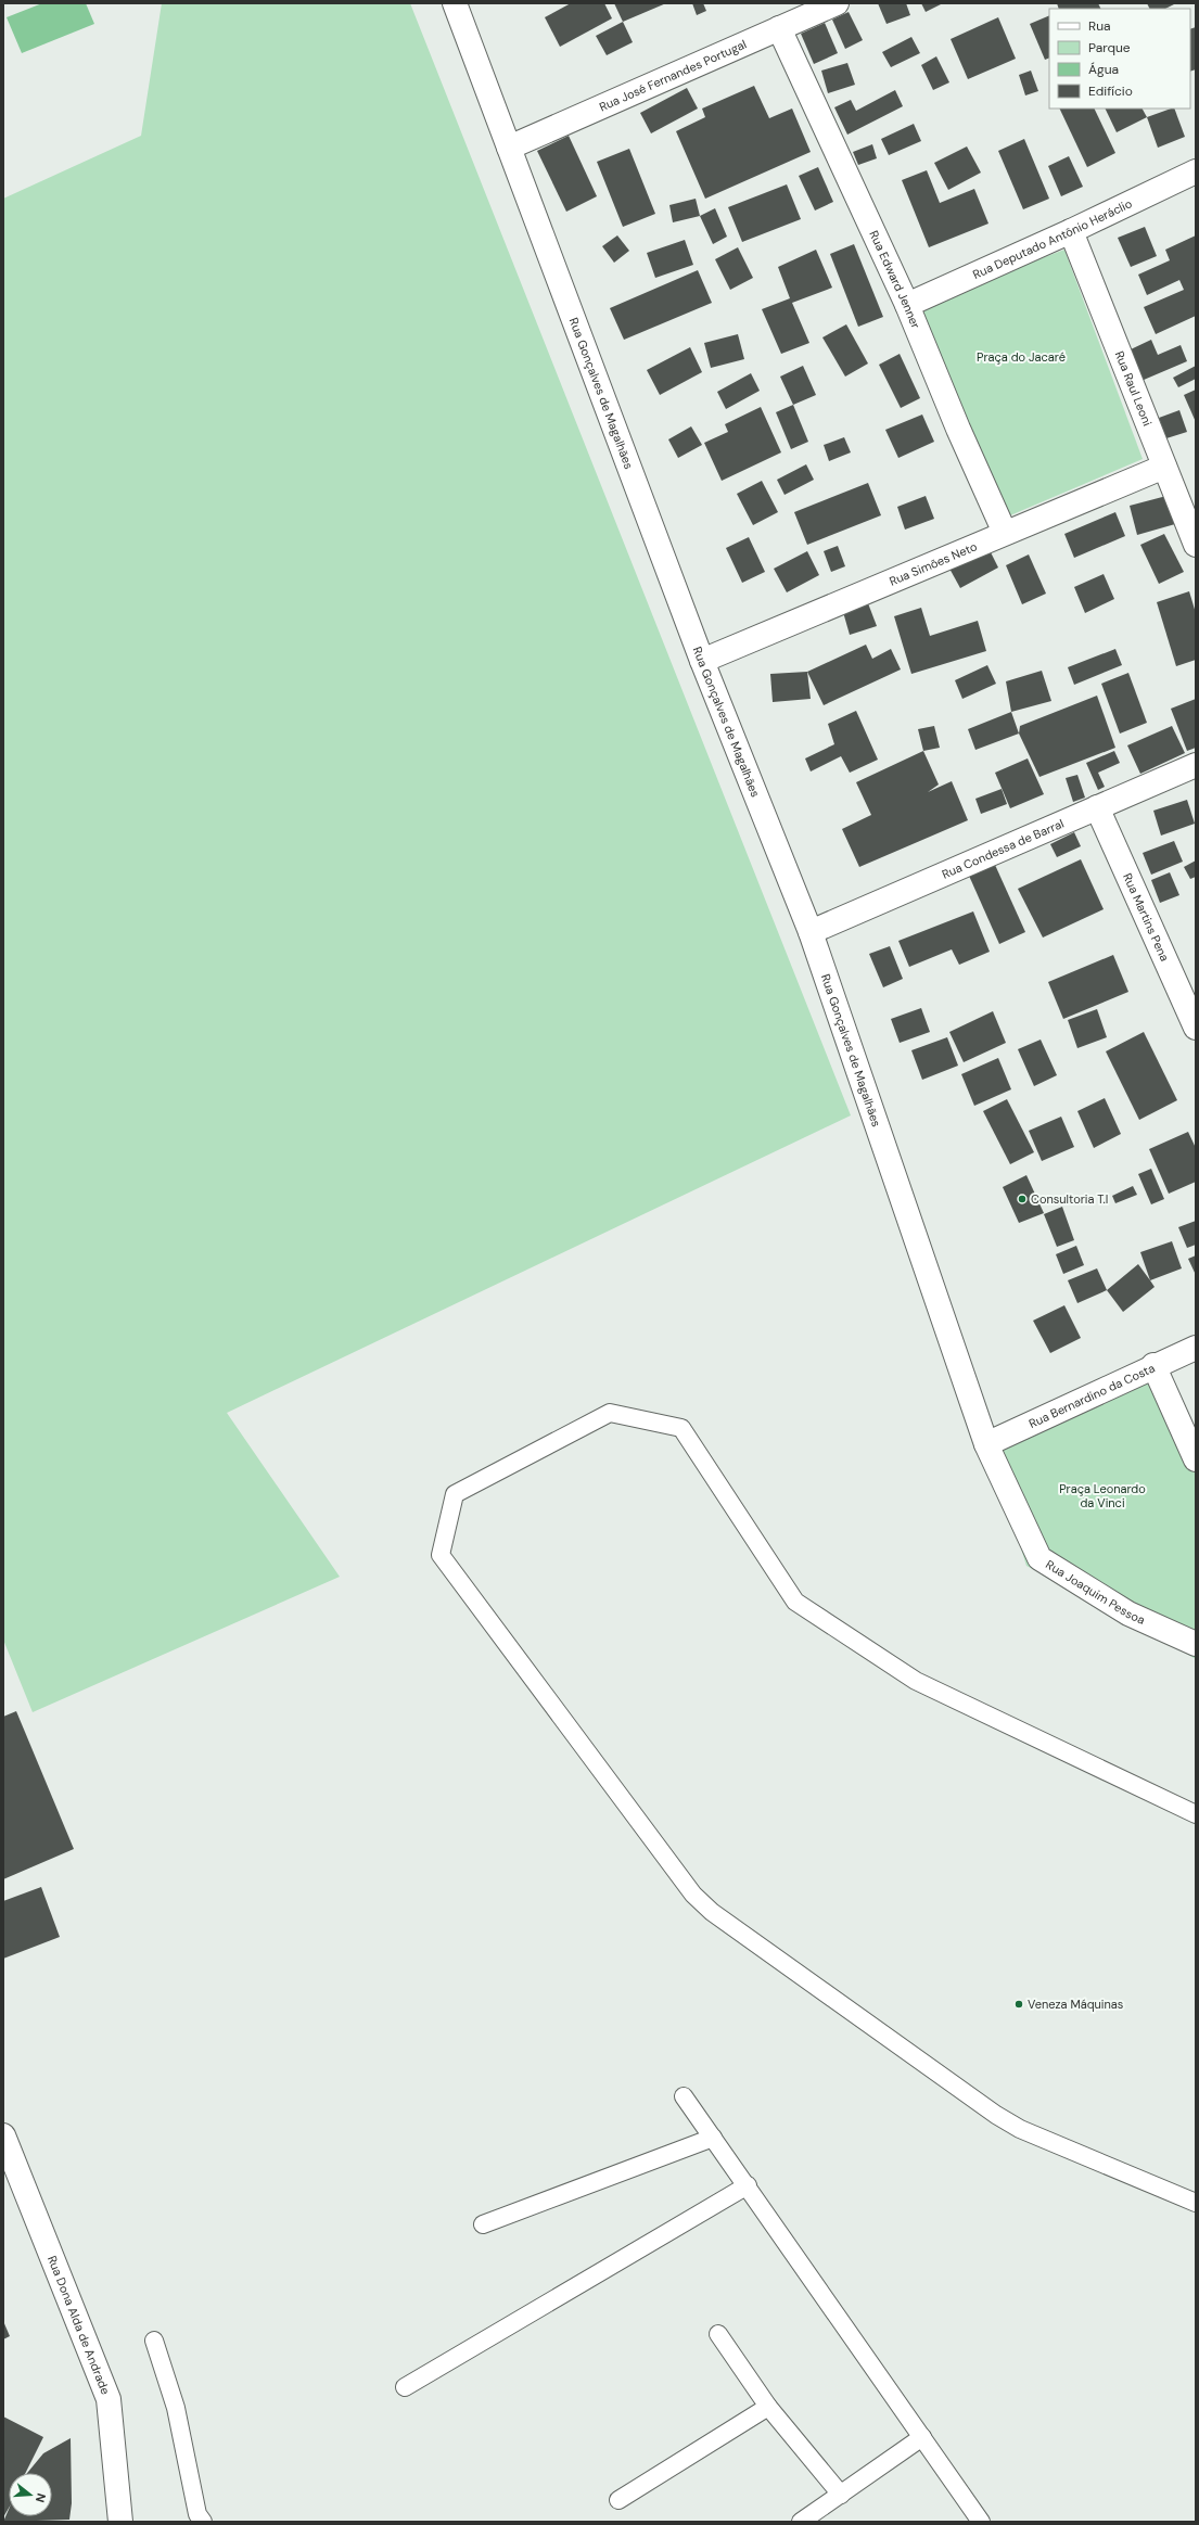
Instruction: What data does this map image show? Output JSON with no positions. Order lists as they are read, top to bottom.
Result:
{
  "streets": {
    "street": [
      "Rua José Fernandes Portugal",
      "Rua Deputado Antônio Heráclio",
      "Rua Edward Jenner",
      "Rua Raul Leoni",
      "Rua Gonçalves de Magalhães",
      "Rua Simões Neto",
      "Rua Condessa de Barral",
      "Rua Martins Pena",
      "Rua Bernardino da Costa",
      "Rua Joaquim Pessoa",
      "Rua Dona Alda de Andrade"
    ]
  },
  "crossings": [
    ["Rua José Fernandes Portugal", "Rua Edward Jenner"],
    ["Rua José Fernandes Portugal", "Rua Gonçalves de Magalhães"],
    ["Rua Deputado Antônio Heráclio", "Rua Edward Jenner"],
    ["Rua Deputado Antônio Heráclio", "Rua Raul Leoni"],
    ["Rua Edward Jenner", "Rua Simões Neto"],
    ["Rua Raul Leoni", "Rua Simões Neto"],
    ["Rua Gonçalves de Magalhães", "Rua Simões Neto"],
    ["Rua Gonçalves de Magalhães", "Rua Condessa de Barral"],
    ["Rua Gonçalves de Magalhães", "Rua Bernardino da Costa"],
    ["Rua Gonçalves de Magalhães", "Rua Joaquim Pessoa"],
    ["Rua Condessa de Barral", "Rua Martins Pena"],
    ["Rua Bernardino da Costa", "Rua Joaquim Pessoa"]
  ],
  "parks": ["Praça do Jacaré", "Praça Leonardo da Vinci"],
  "places": ["Consultoria T.I", "Veneza Máquinas"],
  "legend": [
    "Rua",
    "Parque",
    "Água",
    "Edifício"
  ],
  "north": "right"
}
